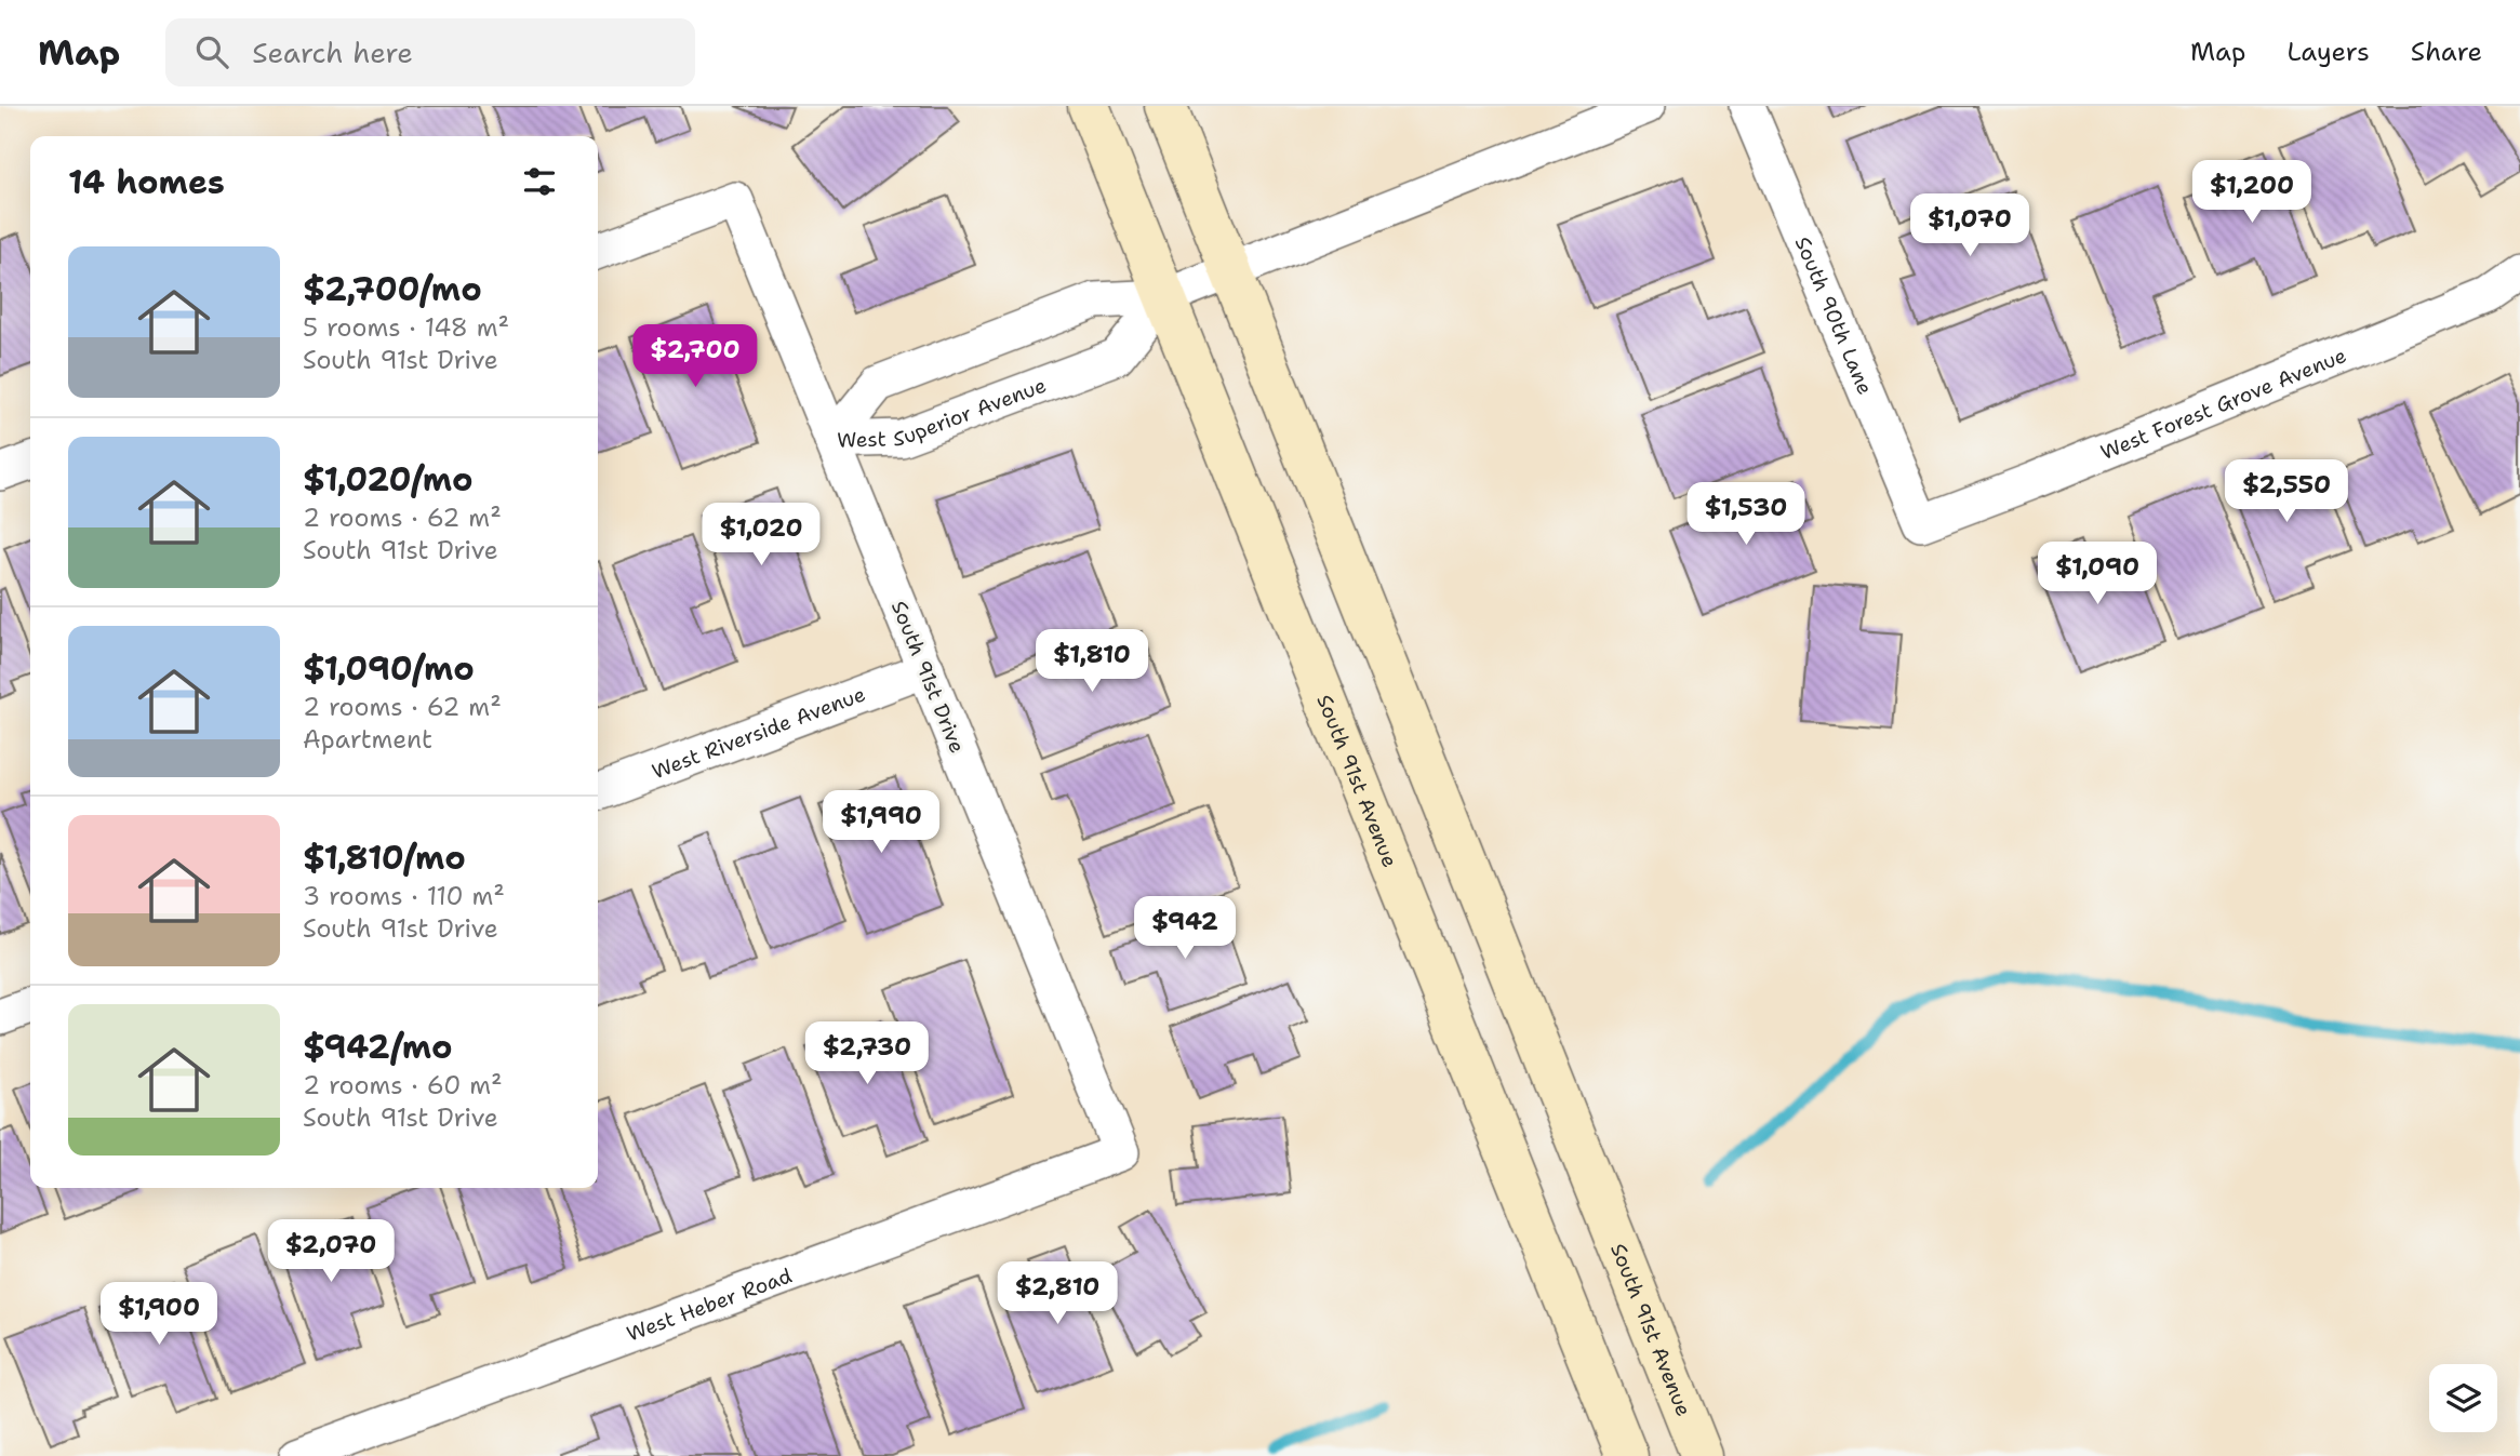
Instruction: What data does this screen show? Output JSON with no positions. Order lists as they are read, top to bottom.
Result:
{
  "streets": {
    "main road": ["South 91st Avenue"],
    "street": [
      "South 90th Lane",
      "West Forest Grove Avenue",
      "West Superior Avenue",
      "South 91st Drive",
      "West Riverside Avenue",
      "West Heber Road"
    ]
  },
  "crossings": [
    ["South 90th Lane", "West Forest Grove Avenue"],
    ["West Superior Avenue", "South 91st Drive"],
    ["West Superior Avenue", "South 91st Avenue"],
    ["South 91st Drive", "West Riverside Avenue"],
    ["South 91st Drive", "West Heber Road"]
  ],
  "page": {
    "header": "Map",
    "search": "Search here",
    "nav": ["Map", "Layers", "Share"],
    "heading": "14 homes",
    "price": [
      "$1,200",
      "$1,070",
      "$2,700",
      "$2,550",
      "$1,530",
      "$1,020",
      "$1,090",
      "$1,810",
      "$1,990",
      "$942",
      "$2,730",
      "$2,070",
      "$2,810",
      "$1,900"
    ],
    "list": [
      {
        "name": "$2,700/mo",
        "note": "5 rooms · 148 m² · South 91st Drive"
      },
      {
        "name": "$1,020/mo",
        "note": "2 rooms · 62 m² · South 91st Drive"
      },
      {
        "name": "$1,090/mo",
        "note": "2 rooms · 62 m² · Apartment"
      },
      {
        "name": "$1,810/mo",
        "note": "3 rooms · 110 m² · South 91st Drive"
      },
      {
        "name": "$942/mo",
        "note": "2 rooms · 60 m² · South 91st Drive"
      }
    ]
  }
}
